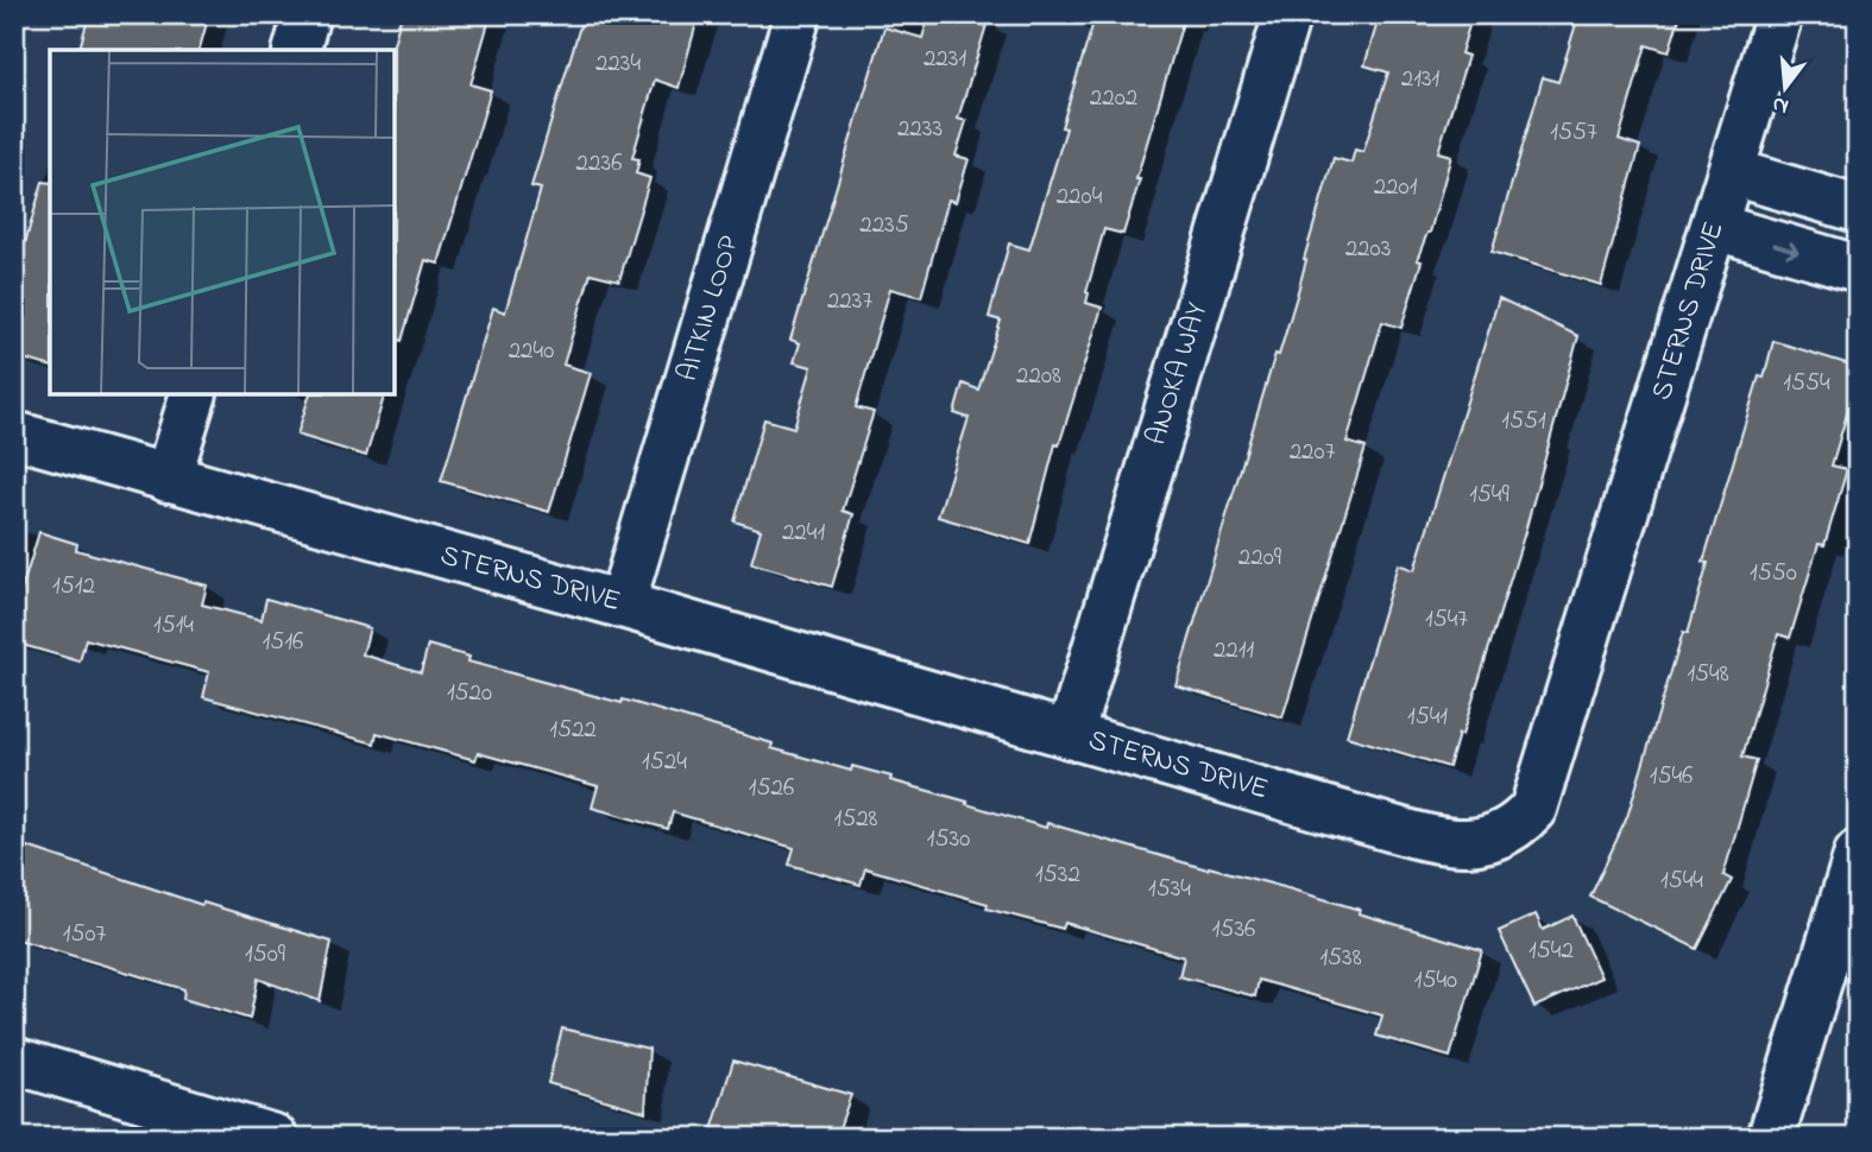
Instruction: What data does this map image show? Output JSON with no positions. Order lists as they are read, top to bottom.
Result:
{
  "streets": {
    "street": ["AITKIN LOOP", "STERNS DRIVE", "ANOKA WAY"]
  },
  "crossings": [
    ["AITKIN LOOP", "STERNS DRIVE"],
    ["STERNS DRIVE", "ANOKA WAY"]
  ],
  "house_numbers": [
    "2231",
    "2234",
    "2131",
    "2202",
    "2233",
    "1557",
    "2236",
    "2201",
    "2204",
    "2235",
    "2203",
    "2237",
    "2240",
    "2208",
    "1554",
    "1551",
    "2207",
    "1549",
    "2241",
    "2209",
    "1550",
    "1512",
    "1547",
    "1514",
    "1516",
    "2211",
    "1548",
    "1520",
    "1541",
    "1522",
    "1524",
    "1546",
    "1526",
    "1528",
    "1530",
    "1532",
    "1544",
    "1534",
    "1536",
    "1507",
    "1542",
    "1509",
    "1538",
    "1540"
  ],
  "north": "bottom"
}
